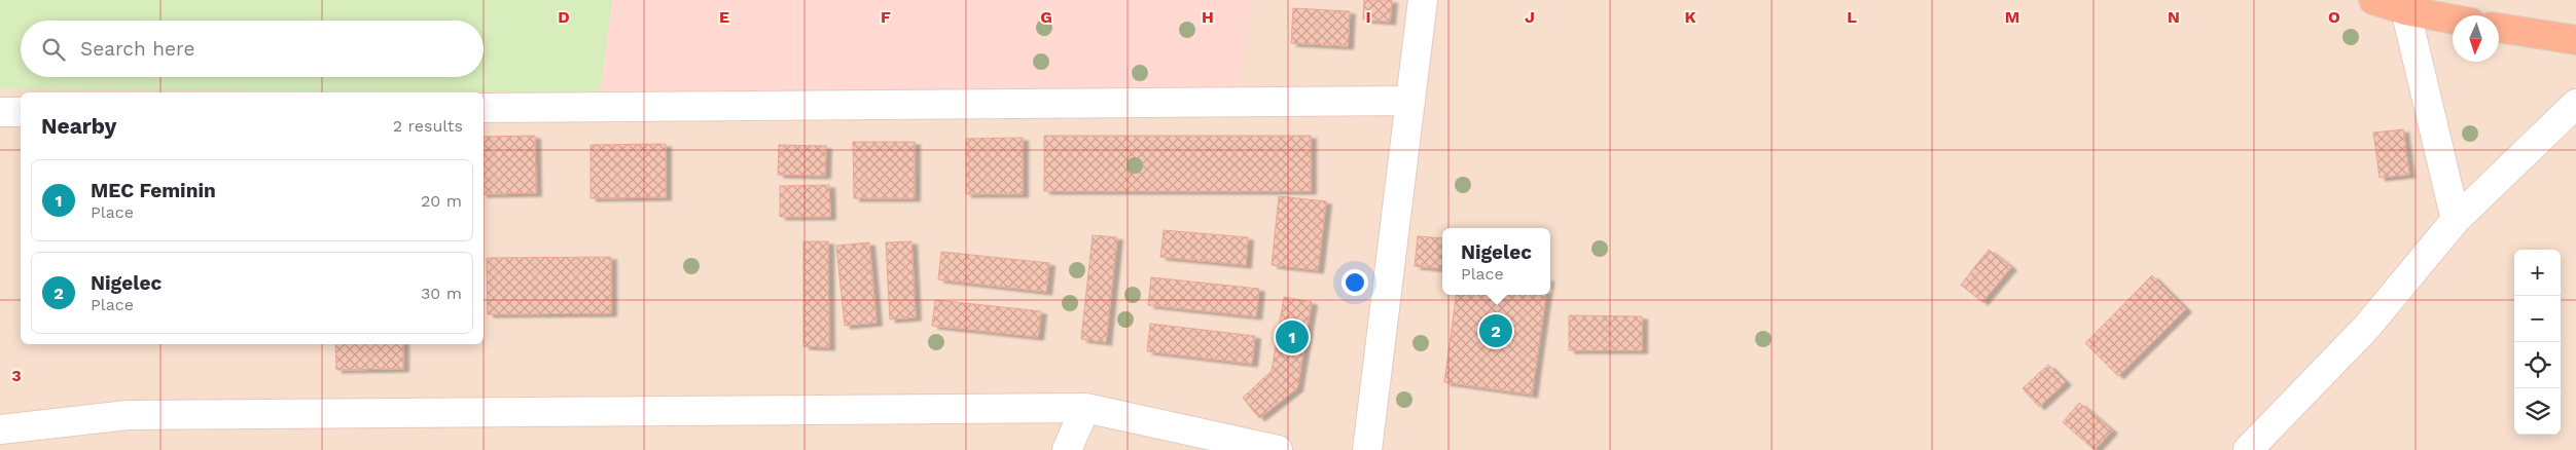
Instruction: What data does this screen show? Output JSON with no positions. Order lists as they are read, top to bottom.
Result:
{
  "north": "bottom",
  "page": {
    "search": "Search here",
    "heading": ["Nearby", "2 results"],
    "list": [
      {
        "mark": "1",
        "name": "MEC Feminin",
        "note": "Place",
        "value": "20 m"
      },
      {
        "mark": "2",
        "name": "Nigelec",
        "note": "Place",
        "value": "30 m"
      }
    ],
    "popup": ["Nigelec", "Place"],
    "map_buttons": ["+", "−"],
    "pins": ["2", "1"]
  },
  "grid": {
    "columns": [
      "D",
      "E",
      "F",
      "G",
      "H",
      "I",
      "J",
      "K",
      "L",
      "M",
      "N",
      "O"
    ],
    "rows": ["3"]
  }
}
